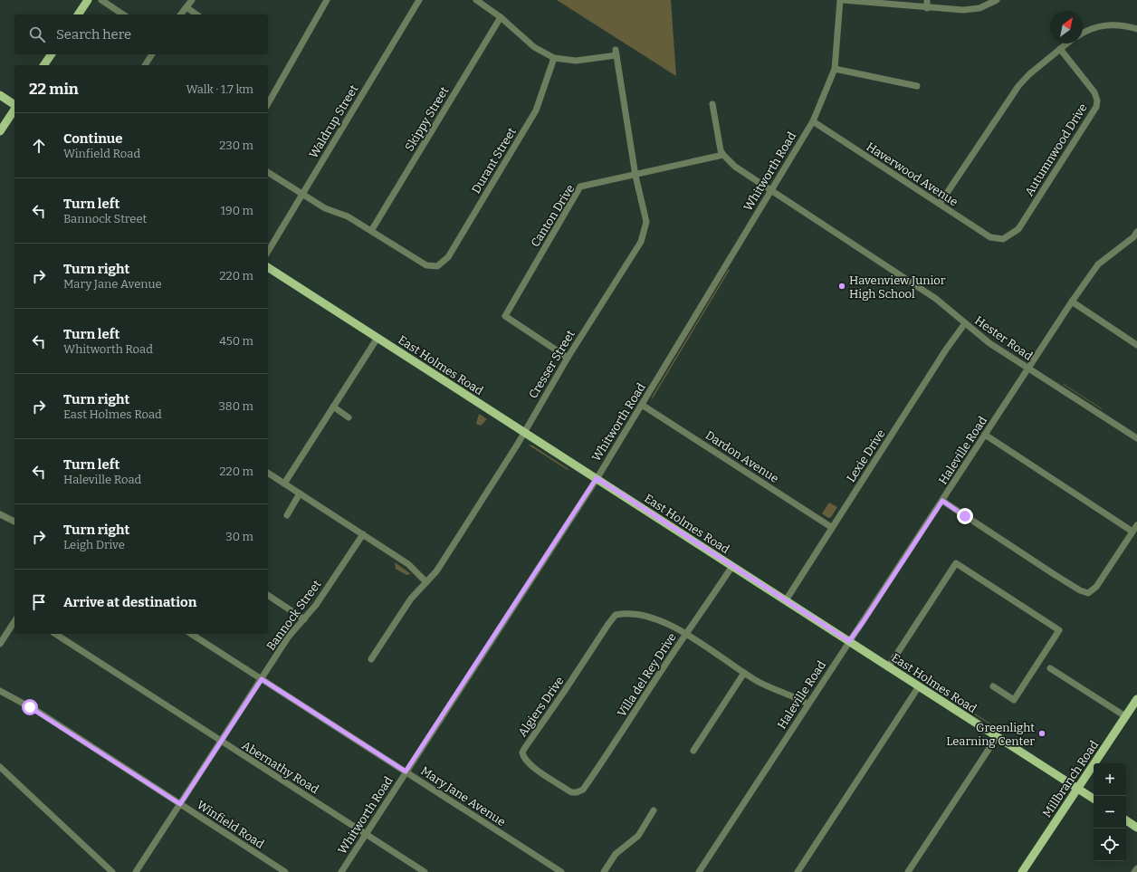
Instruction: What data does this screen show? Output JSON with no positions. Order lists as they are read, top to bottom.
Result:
{
  "streets": {
    "main road": ["East Holmes Road", "Millbranch Road"],
    "street": [
      "Skippy Street",
      "Waldrup Street",
      "Autumnwood Drive",
      "Durant Street",
      "Whitworth Road",
      "Haverwood Avenue",
      "Canton Drive",
      "Hester Road",
      "Cresser Street",
      "Haleville Road",
      "Lexie Drive",
      "Dardon Avenue",
      "Bannock Street",
      "Villa del Rey Drive",
      "Algiers Drive",
      "Abernathy Road",
      "Mary Jane Avenue",
      "Winfield Road"
    ]
  },
  "crossings": [
    ["Skippy Street", "Durant Street"],
    ["Autumnwood Drive", "Haverwood Avenue"],
    ["Durant Street", "Cresser Street"],
    ["Whitworth Road", "Haverwood Avenue"],
    ["Whitworth Road", "Hester Road"],
    ["Whitworth Road", "East Holmes Road"],
    ["Whitworth Road", "Dardon Avenue"],
    ["Whitworth Road", "Abernathy Road"],
    ["Whitworth Road", "Mary Jane Avenue"],
    ["Canton Drive", "Hester Road"],
    ["Canton Drive", "Cresser Street"],
    ["Hester Road", "Haleville Road"],
    ["Hester Road", "Lexie Drive"],
    ["Cresser Street", "East Holmes Road"],
    ["East Holmes Road", "Haleville Road"],
    ["East Holmes Road", "Lexie Drive"],
    ["East Holmes Road", "Villa del Rey Drive"],
    ["East Holmes Road", "Millbranch Road"],
    ["Lexie Drive", "Dardon Avenue"],
    ["Bannock Street", "Abernathy Road"],
    ["Bannock Street", "Mary Jane Avenue"],
    ["Bannock Street", "Winfield Road"],
    ["Villa del Rey Drive", "Algiers Drive"]
  ],
  "places": ["Havenview Junior High School", "Greenlight Learning Center"],
  "north": "top right",
  "page": {
    "search": "Search here",
    "heading": ["22 min", "Walk · 1.7 km"],
    "list": [
      ["Continue", "Winfield Road", "230 m"],
      ["Turn left", "Bannock Street", "190 m"],
      ["Turn right", "Mary Jane Avenue", "220 m"],
      ["Turn left", "Whitworth Road", "450 m"],
      ["Turn right", "East Holmes Road", "380 m"],
      ["Turn left", "Haleville Road", "220 m"],
      ["Turn right", "Leigh Drive", "30 m"],
      "Arrive at destination"
    ],
    "map_buttons": ["+", "−"]
  }
}
